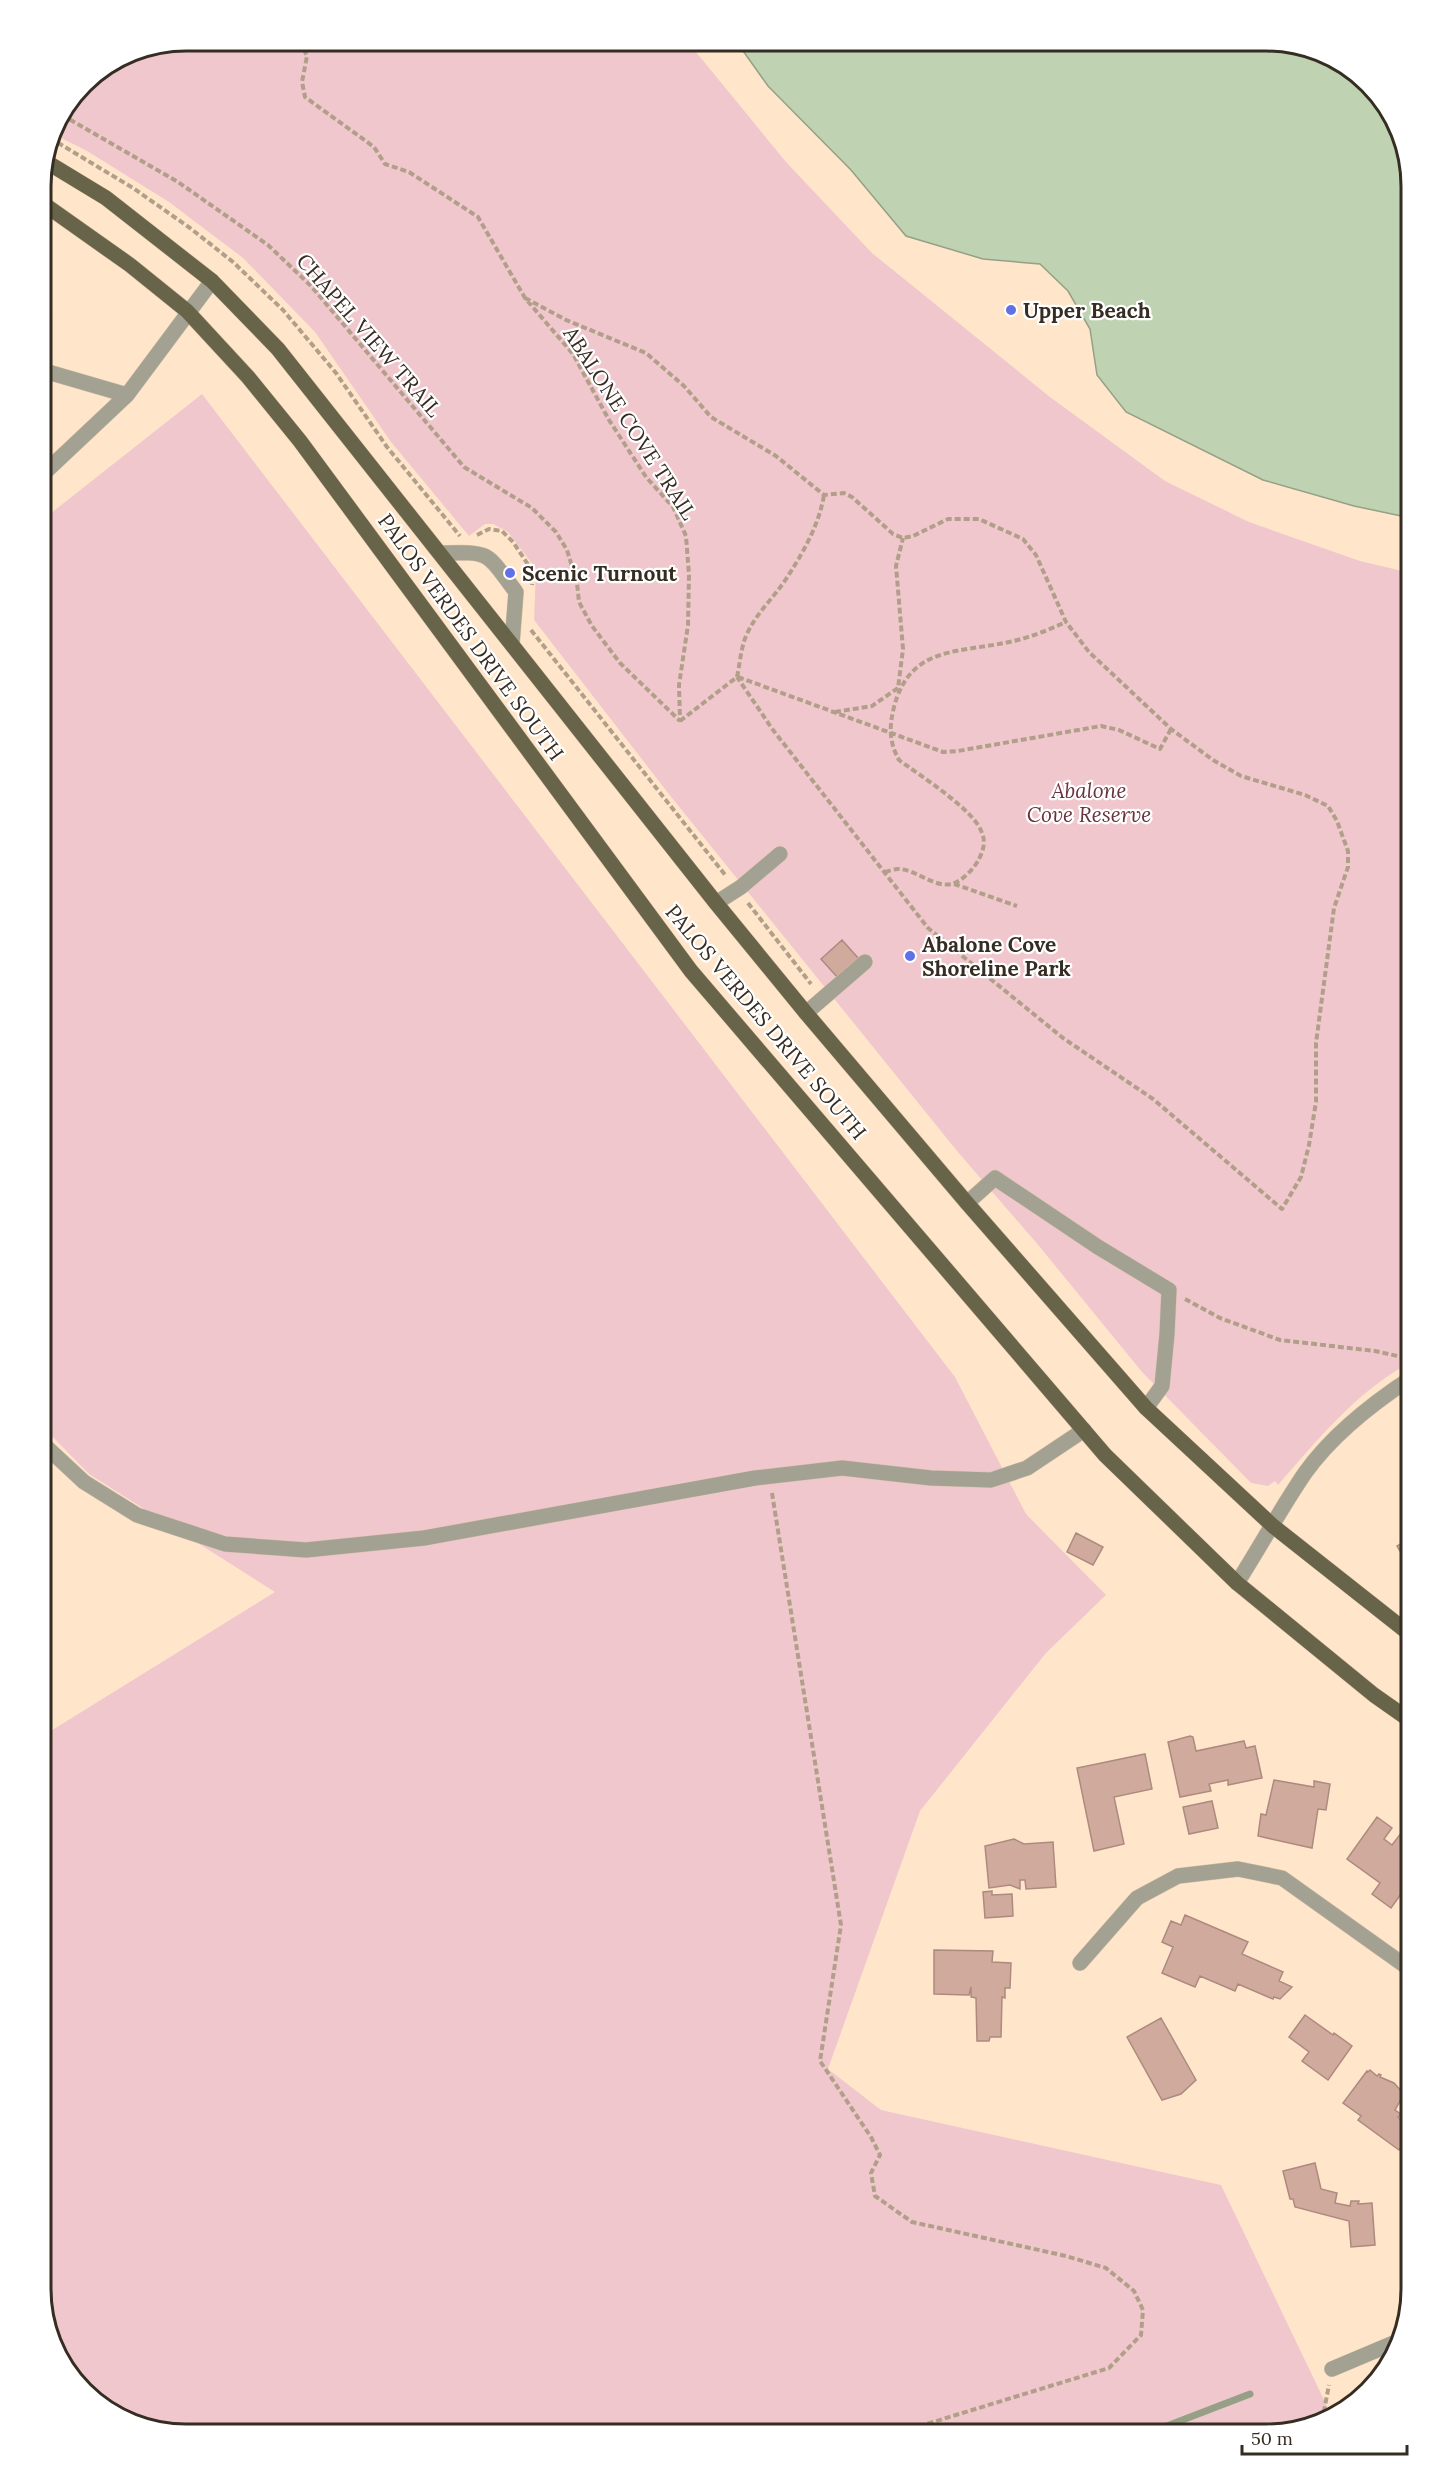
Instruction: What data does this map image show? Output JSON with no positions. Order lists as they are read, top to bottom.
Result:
{
  "streets": {
    "main road": ["PALOS VERDES DRIVE SOUTH"],
    "path": ["CHAPEL VIEW TRAIL", "ABALONE COVE TRAIL"]
  },
  "crossings": [
    ["CHAPEL VIEW TRAIL", "ABALONE COVE TRAIL"]
  ],
  "parks": ["Abalone Cove Reserve"],
  "places": ["Upper Beach", "Scenic Turnout", "Abalone Cove Shoreline Park"],
  "scale_bar": "50 m"
}
